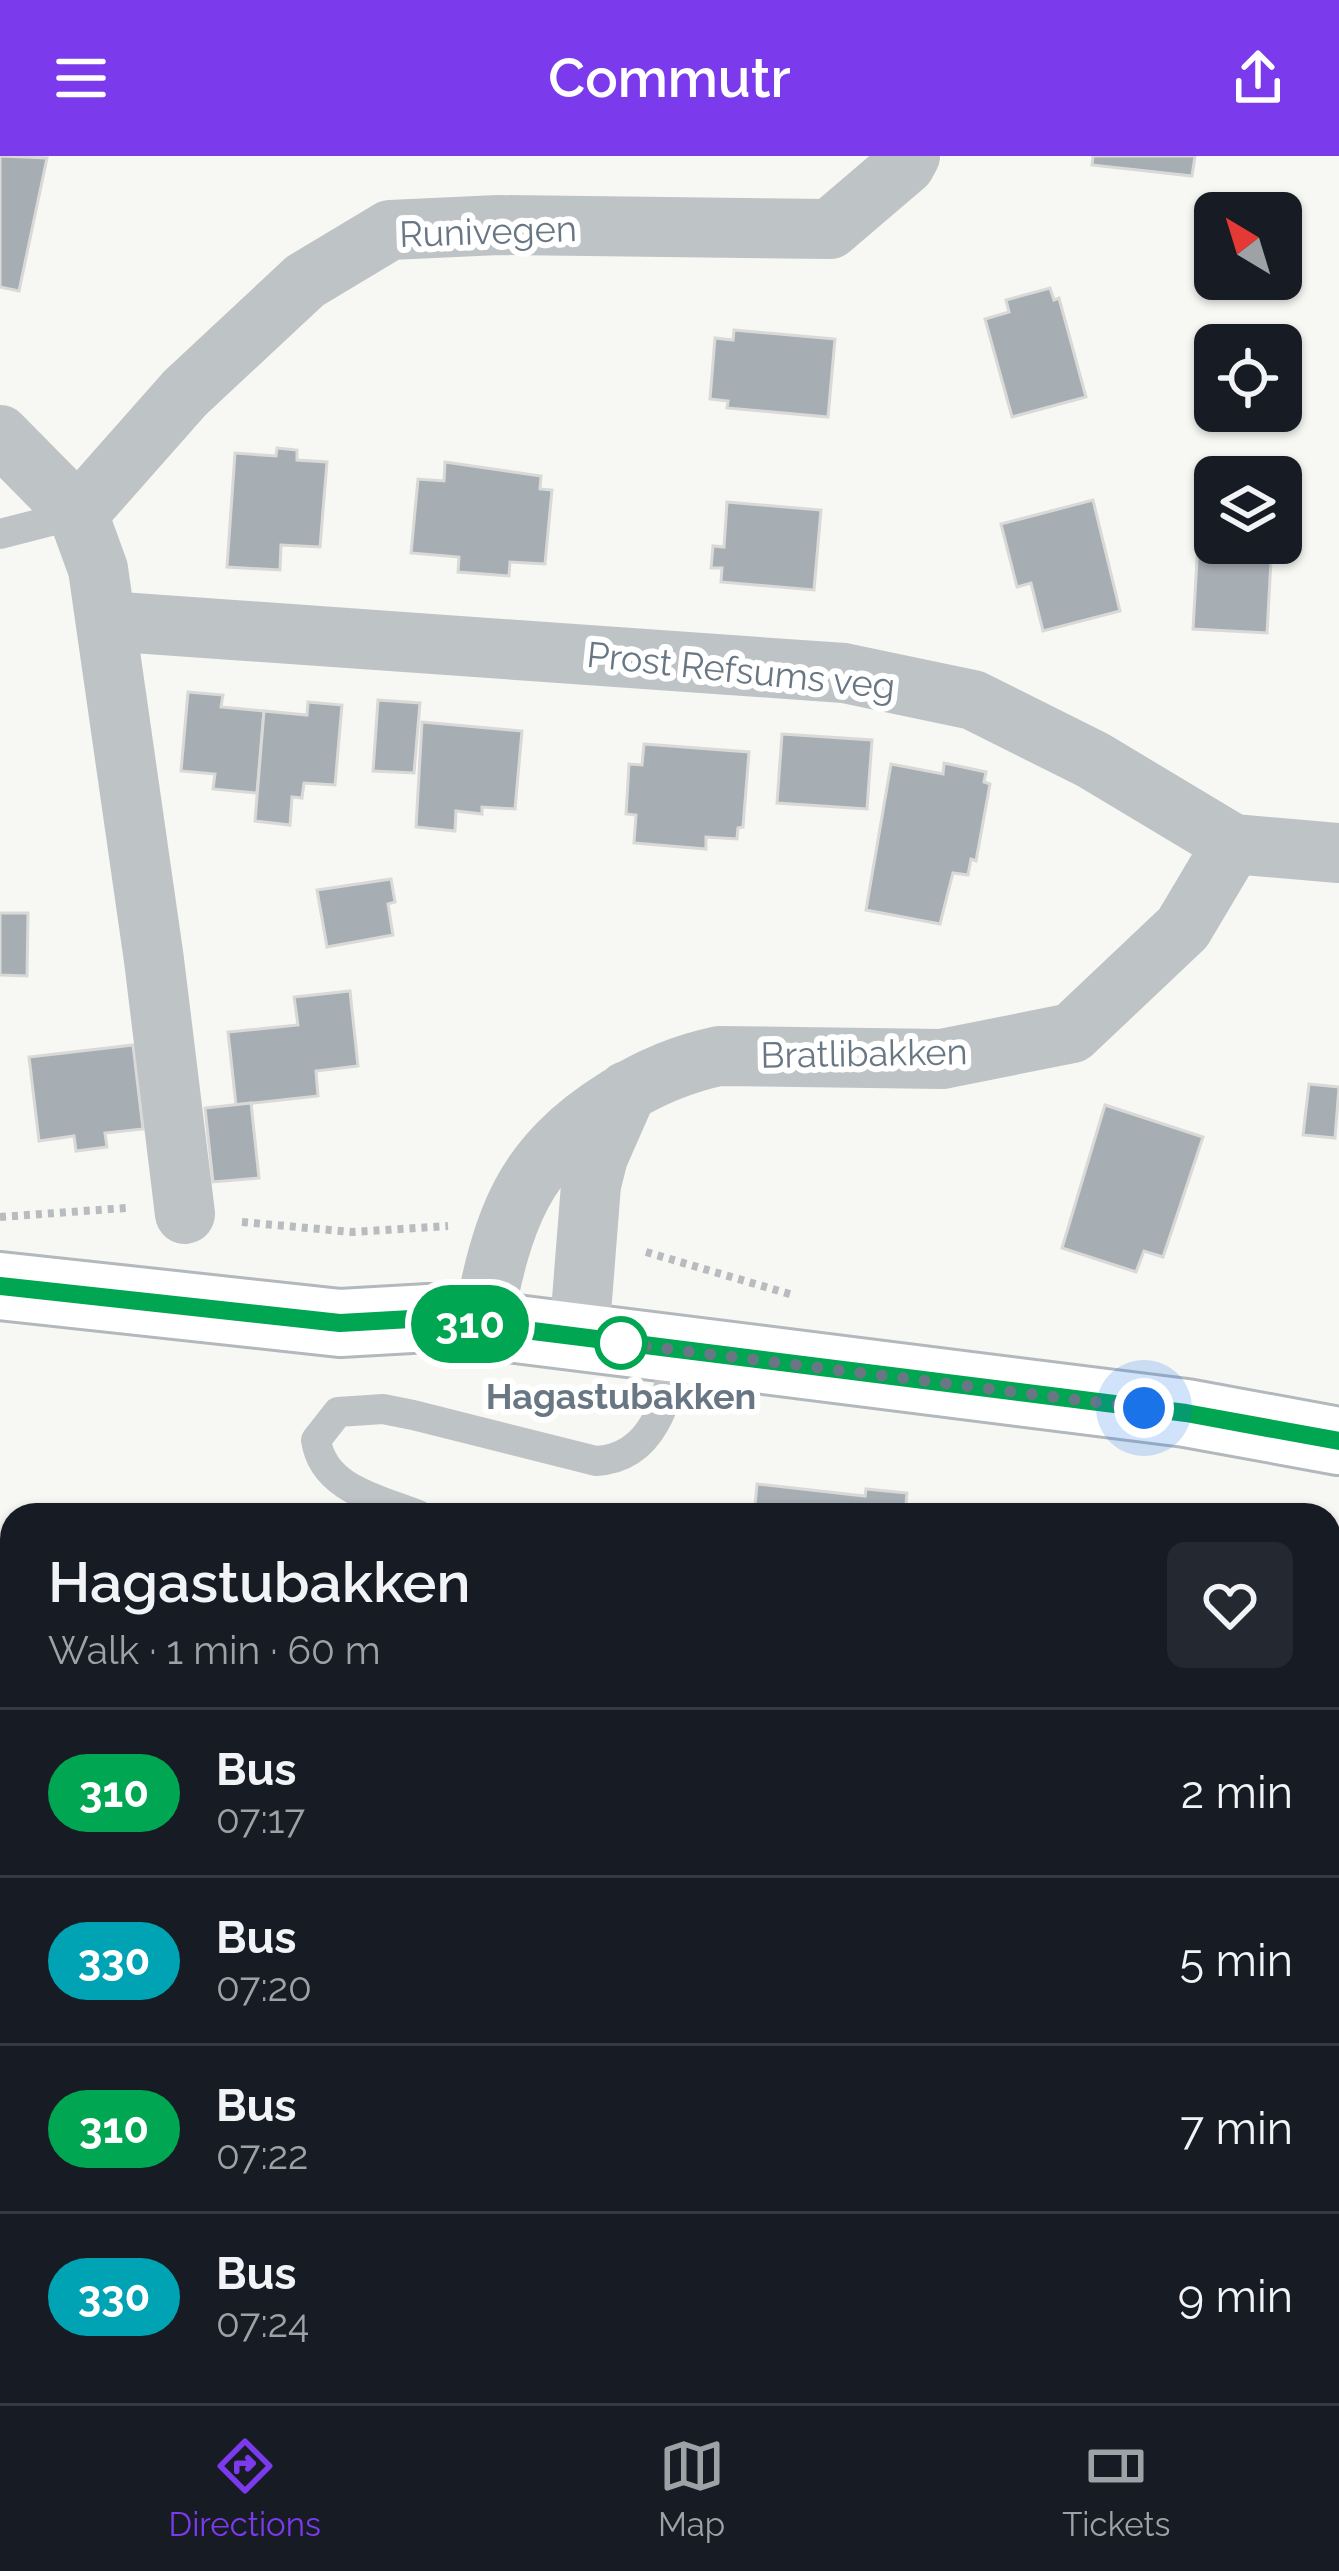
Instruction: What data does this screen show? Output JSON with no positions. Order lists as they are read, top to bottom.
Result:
{
  "streets": {
    "street": ["Runivegen", "Prost Refsums veg", "Bratlibakken"]
  },
  "crossings": [
    ["Prost Refsums veg", "Bratlibakken"]
  ],
  "places": ["Hagastubakken"],
  "lines": ["bus line 310"],
  "north": "top left",
  "page": {
    "header": "Commutr",
    "on_map": "310",
    "heading": ["Hagastubakken", "Walk · 1 min · 60 m"],
    "list": [
      {
        "mark": "310",
        "name": "Bus",
        "note": "07:17",
        "value": "2 min"
      },
      {
        "mark": "330",
        "name": "Bus",
        "note": "07:20",
        "value": "5 min"
      },
      {
        "mark": "310",
        "name": "Bus",
        "note": "07:22",
        "value": "7 min"
      },
      {
        "mark": "330",
        "name": "Bus",
        "note": "07:24",
        "value": "9 min"
      }
    ],
    "tabs": ["Directions", "Map", "Tickets"]
  }
}
